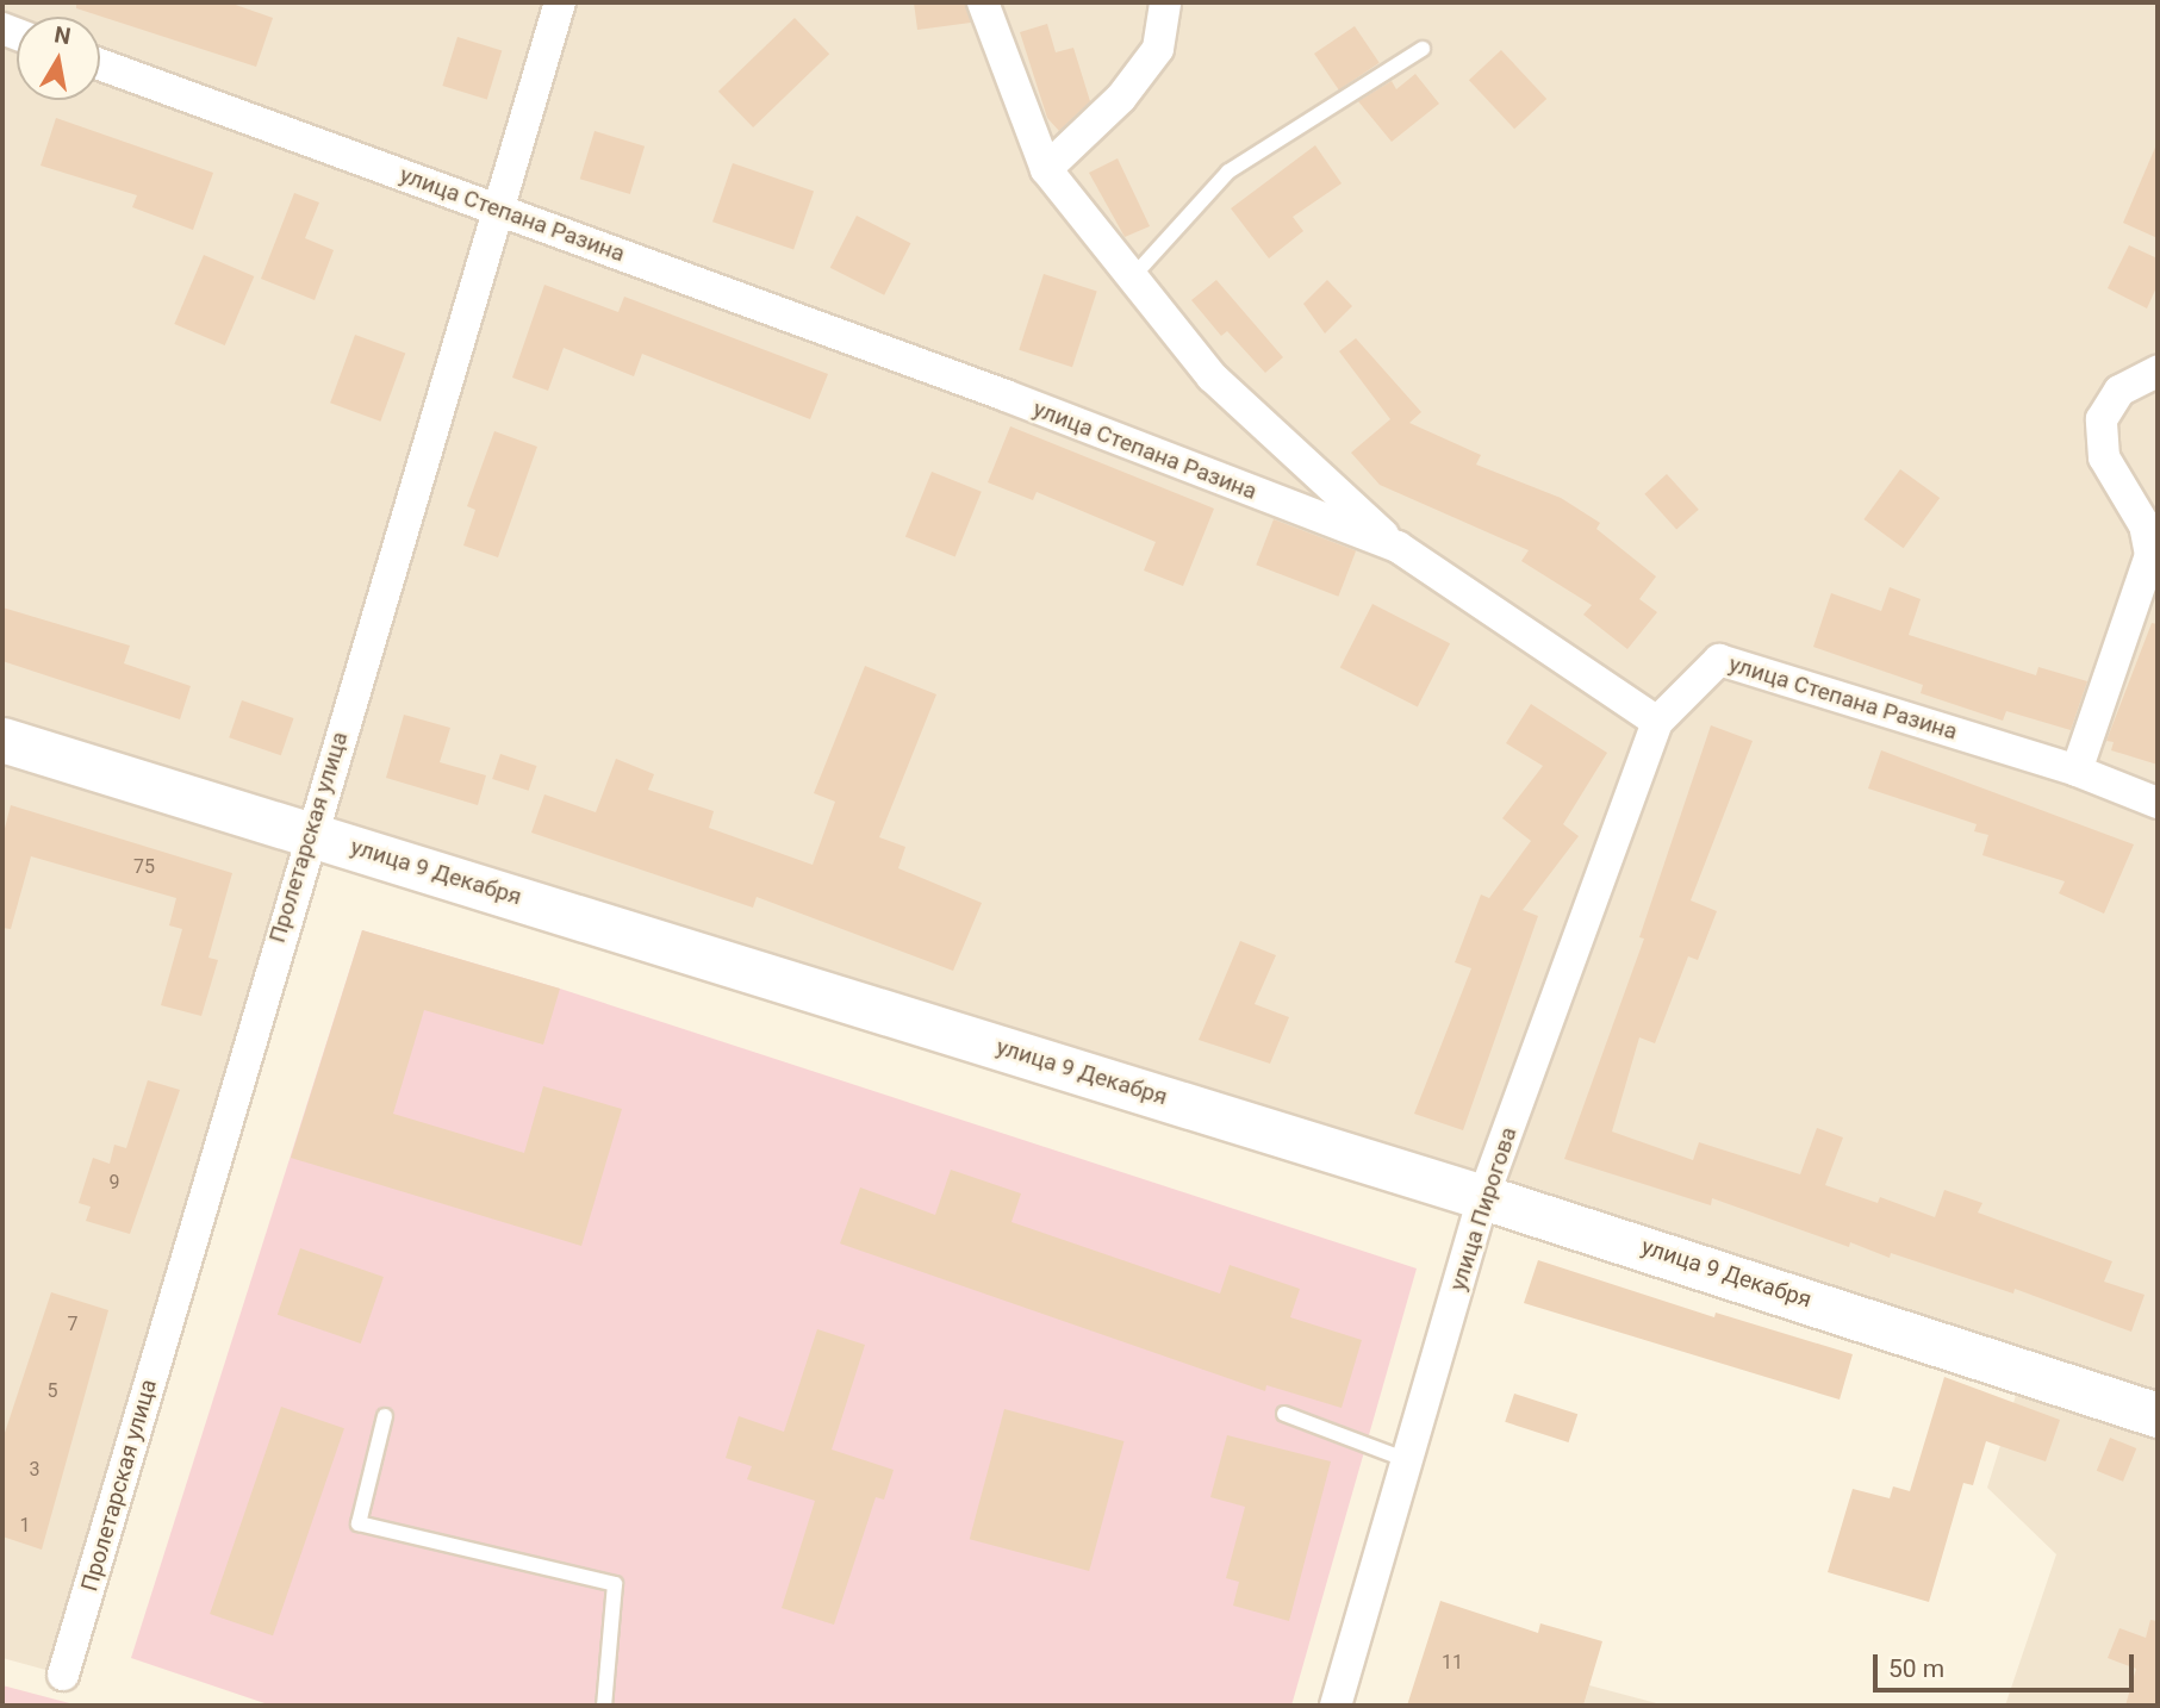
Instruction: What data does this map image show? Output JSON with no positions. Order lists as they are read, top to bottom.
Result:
{
  "streets": {
    "street": [
      "улица Степана Разина",
      "Пролетарская улица",
      "улица 9 Декабря",
      "улица Пирогова"
    ]
  },
  "crossings": [
    ["улица Степана Разина", "Пролетарская улица"],
    ["улица Степана Разина", "улица Пирогова"],
    ["Пролетарская улица", "улица 9 Декабря"],
    ["улица 9 Декабря", "улица Пирогова"]
  ],
  "house_numbers": [
    "75",
    "9",
    "7",
    "5",
    "3",
    "1",
    "11"
  ],
  "scale_bar": "50 m",
  "north": "top"
}
